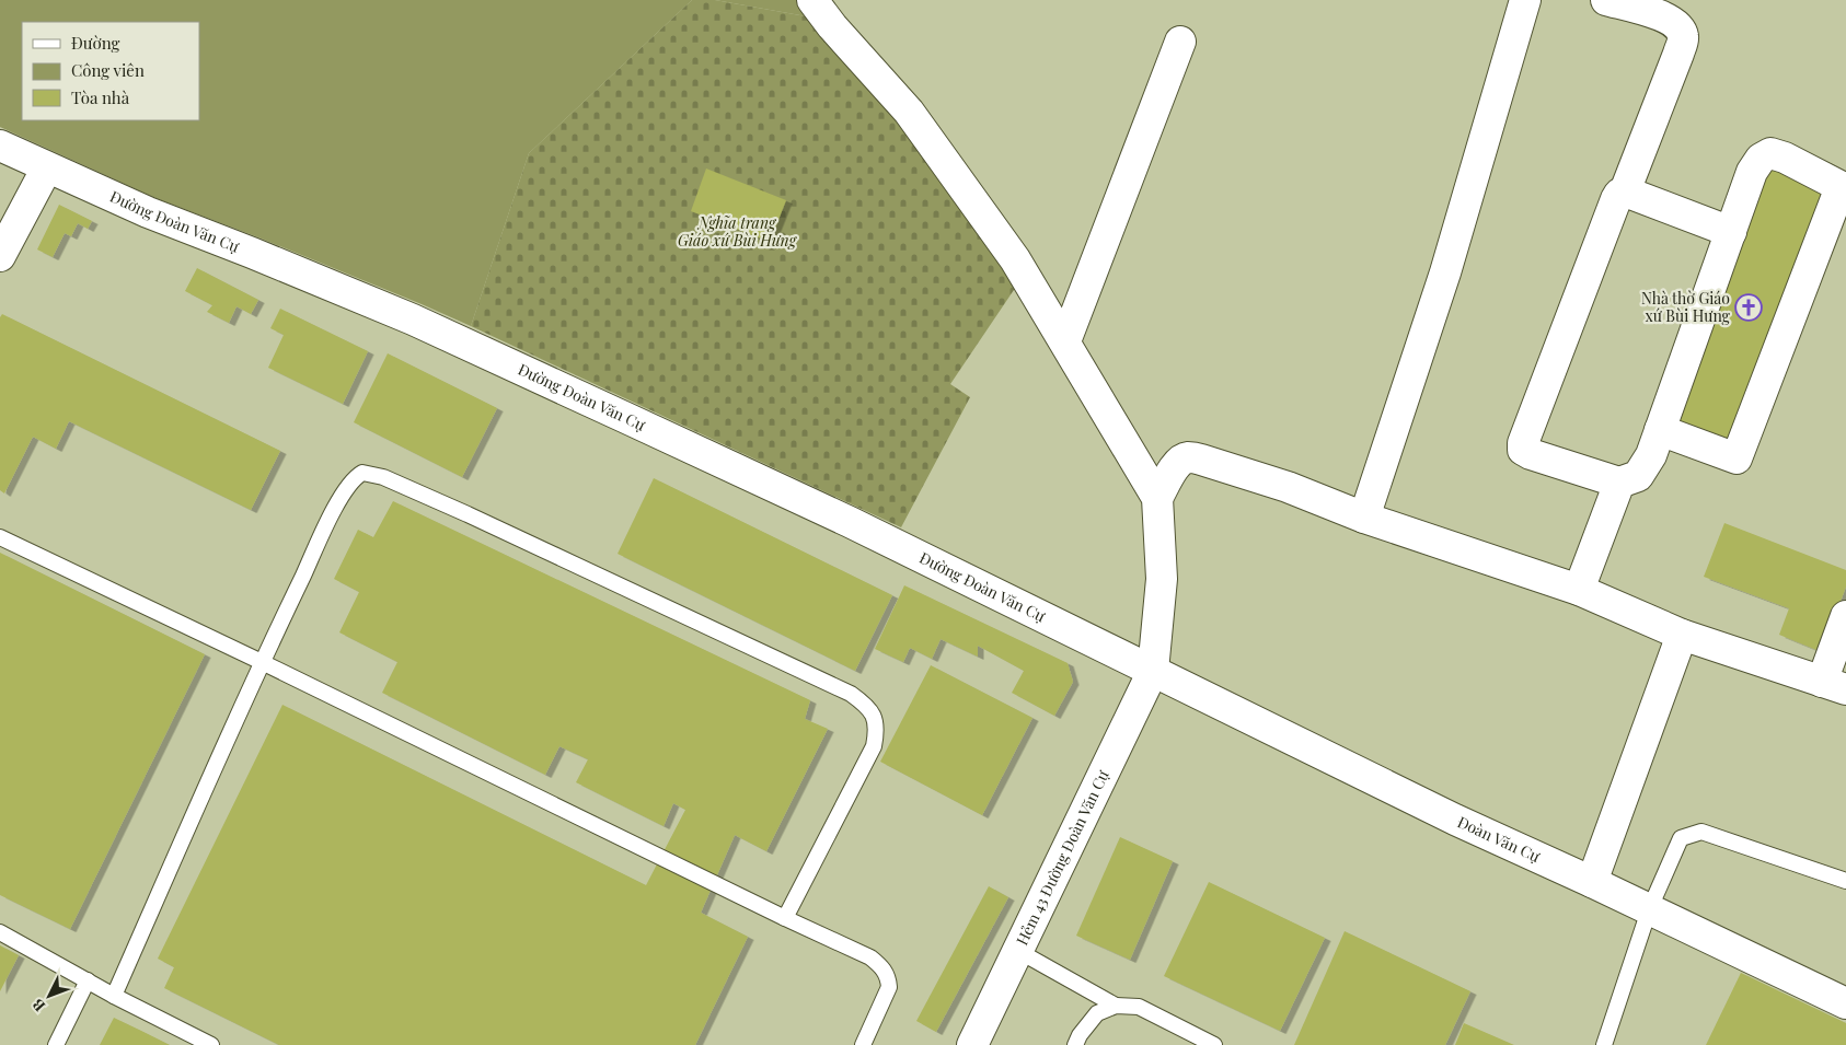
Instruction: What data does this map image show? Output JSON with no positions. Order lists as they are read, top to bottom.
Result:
{
  "streets": {
    "street": ["Đường Đoàn Văn Cự", "Đoàn Văn Cự", "Hẻm 43 Đường Đoàn Văn Cự"]
  },
  "crossings": [
    ["Đường Đoàn Văn Cự", "Đoàn Văn Cự"],
    ["Đường Đoàn Văn Cự", "Hẻm 43 Đường Đoàn Văn Cự"],
    ["Đoàn Văn Cự", "Hẻm 43 Đường Đoàn Văn Cự"]
  ],
  "parks": ["Nghĩa trang Giáo xứ Bùi Hưng"],
  "places": {
    "church": ["Nhà thờ Giáo xứ Bùi Hưng"]
  },
  "legend": ["Đường", "Công viên", "Tòa nhà"],
  "north": "bottom left"
}
